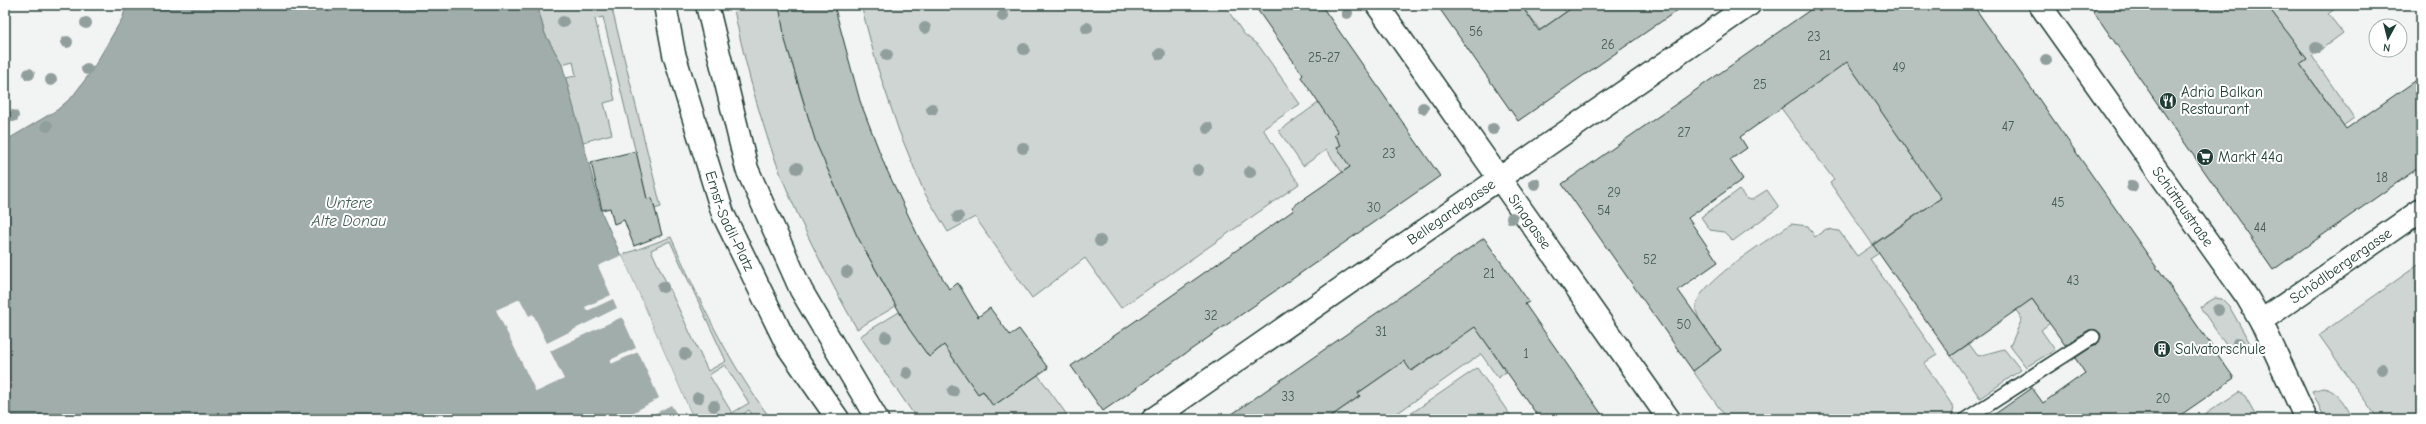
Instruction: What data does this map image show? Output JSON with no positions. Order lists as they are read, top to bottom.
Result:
{
  "streets": {
    "street": [
      "Schüttaustraße",
      "Bellegardegasse",
      "Ernst-Sadil-Platz",
      "Sinagasse",
      "Schödlbergergasse"
    ]
  },
  "crossings": [
    ["Schüttaustraße", "Schödlbergergasse"],
    ["Bellegardegasse", "Sinagasse"]
  ],
  "water": ["Untere Alte Donau"],
  "places": {
    "restaurant": ["Adria Balkan Restaurant"],
    "supermarket": ["Markt 44a"],
    "building": ["Salvatorschule"]
  },
  "house_numbers": [
    "56",
    "23",
    "26",
    "21",
    "25-27",
    "49",
    "25",
    "47",
    "27",
    "23",
    "18",
    "29",
    "45",
    "30",
    "54",
    "44",
    "52",
    "21",
    "43",
    "32",
    "50",
    "31",
    "1",
    "33",
    "20"
  ],
  "north": "bottom"
}
